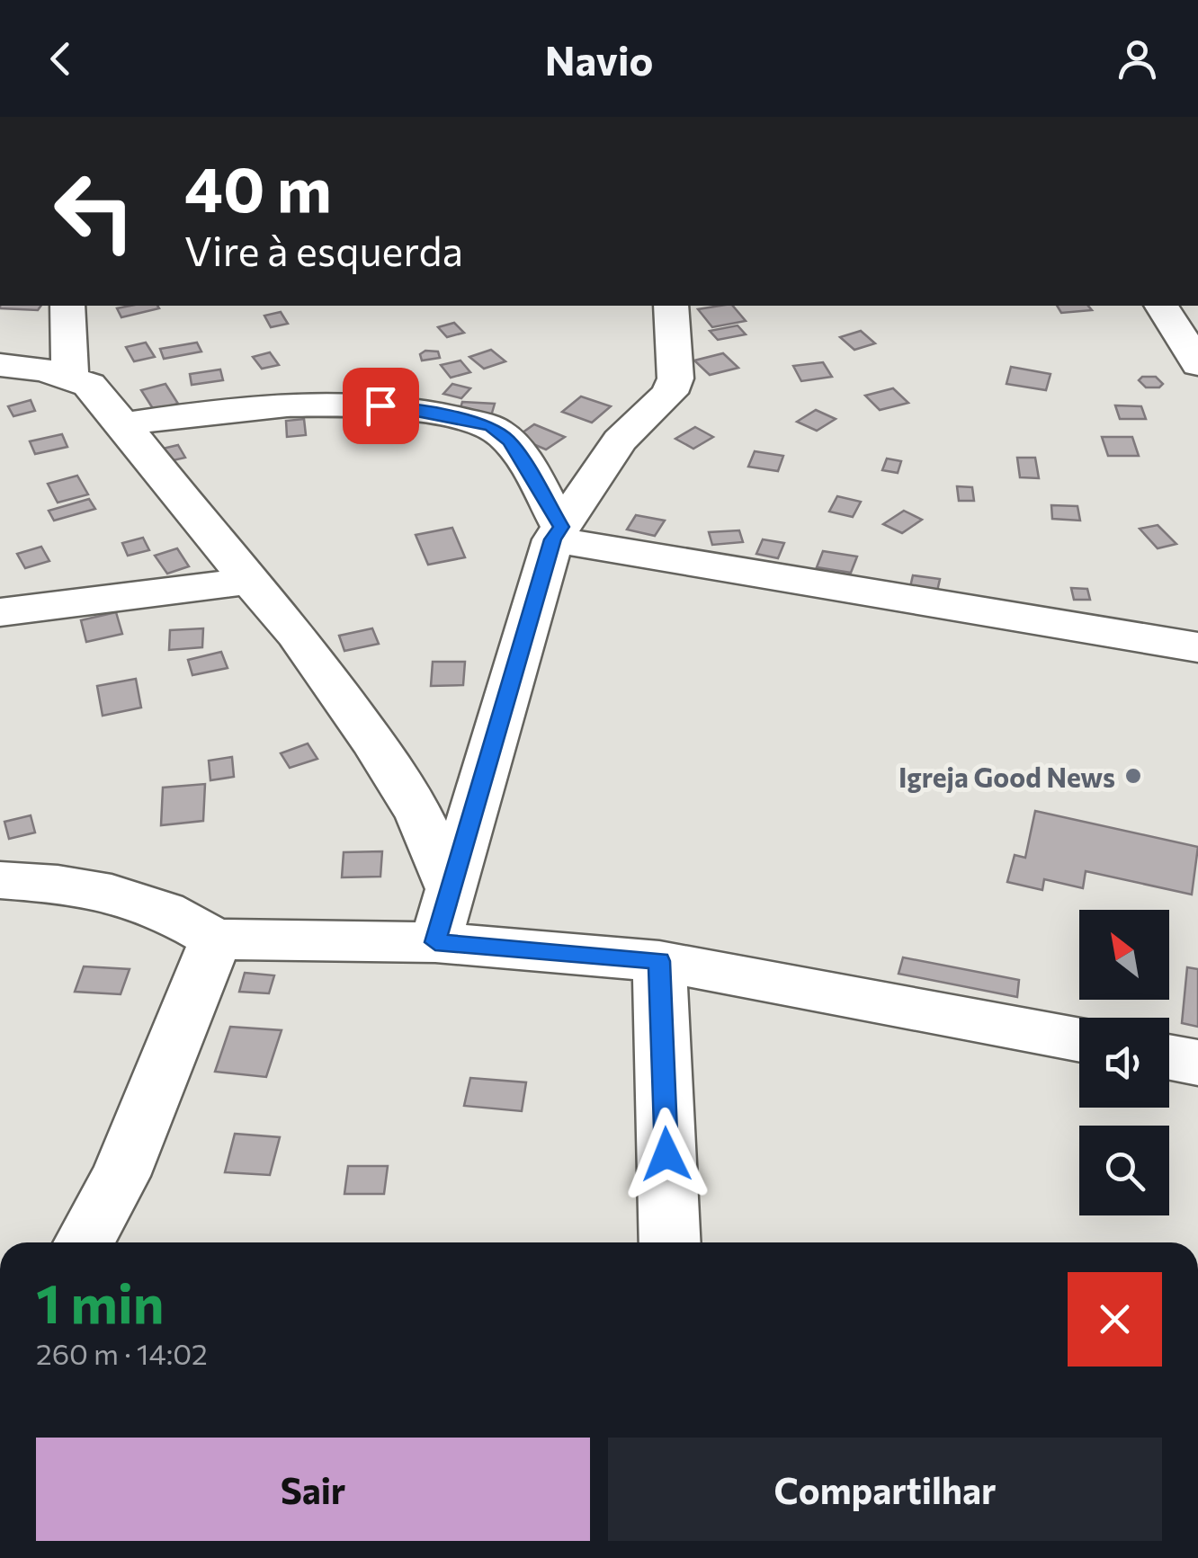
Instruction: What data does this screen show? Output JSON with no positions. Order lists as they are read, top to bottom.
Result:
{
  "places": ["Igreja Good News"],
  "north": "top left",
  "page": {
    "header": "Navio",
    "turn": ["40 m", "Vire à esquerda"],
    "heading": ["1 min", "260 m · 14:02"],
    "buttons": ["Sair", "Compartilhar"]
  }
}
